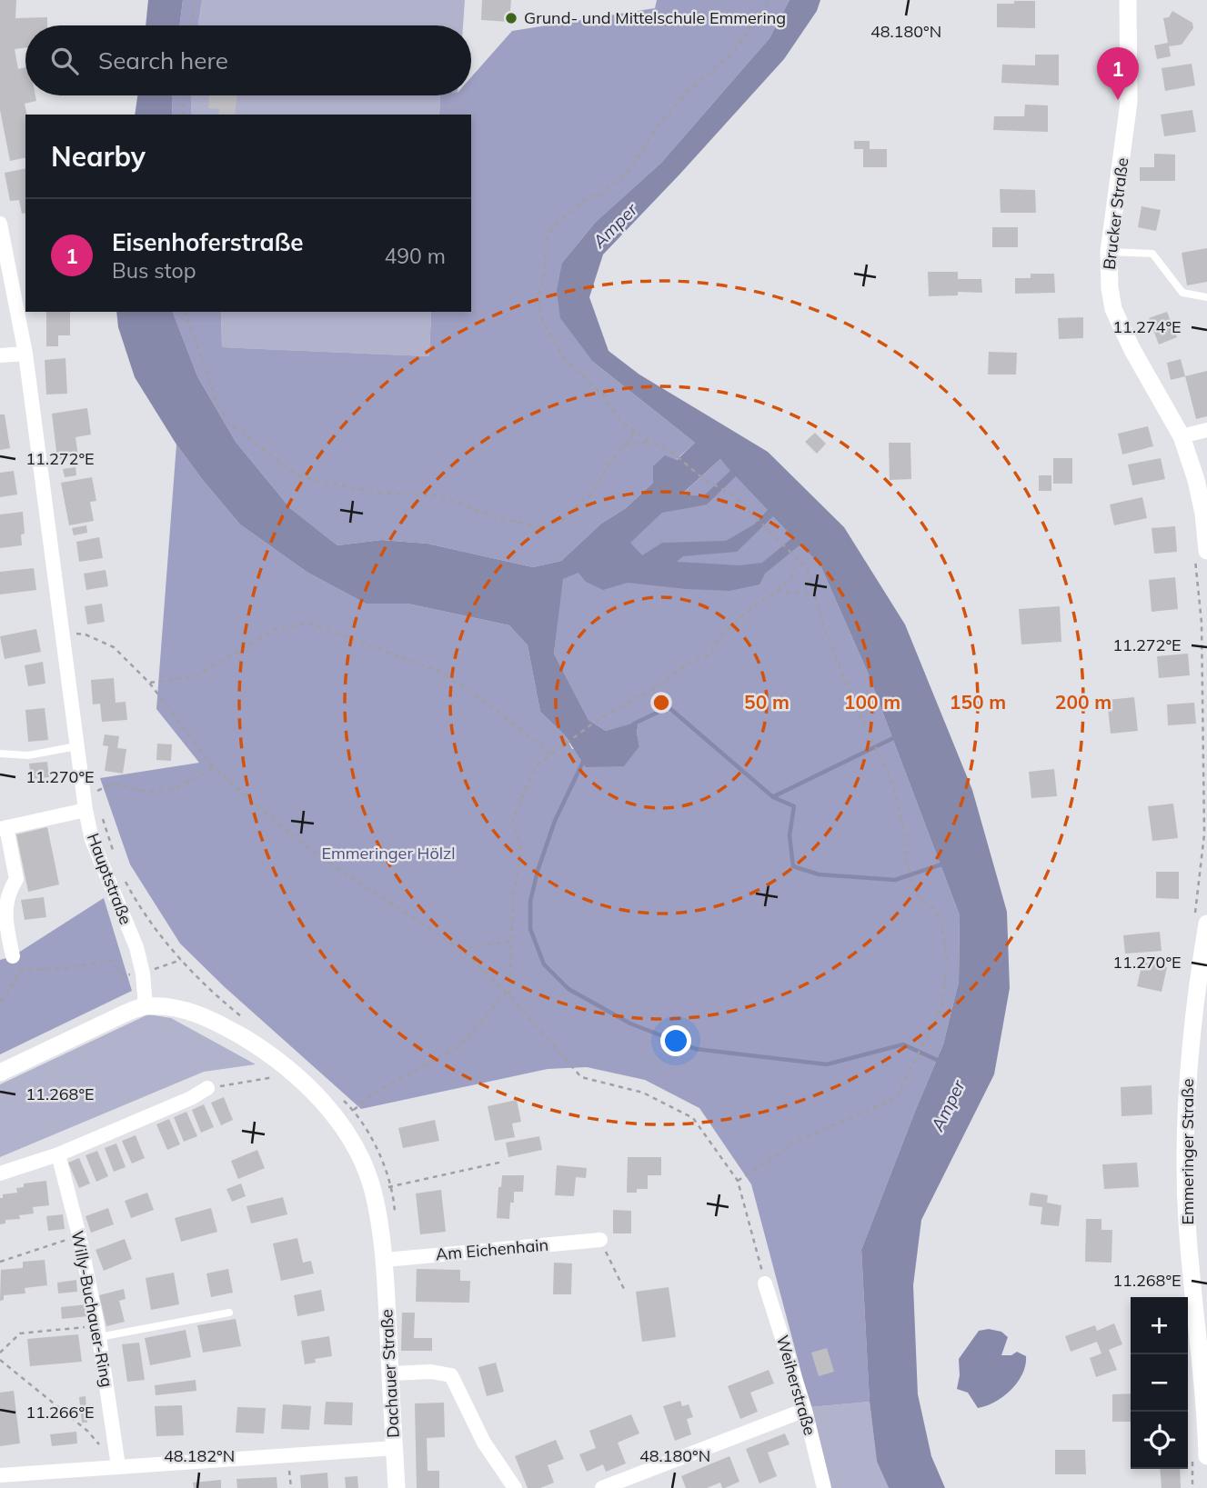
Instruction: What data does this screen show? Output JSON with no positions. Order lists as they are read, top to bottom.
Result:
{
  "streets": {
    "street": [
      "Brucker Straße",
      "Hauptstraße",
      "Emmeringer Straße",
      "Am Eichenhain",
      "Willy-Buchauer-Ring",
      "Dachauer Straße",
      "Weiherstraße"
    ]
  },
  "crossings": [
    ["Am Eichenhain", "Dachauer Straße"]
  ],
  "water": ["Amper"],
  "parks": ["Emmeringer Hölzl"],
  "places": ["Grund- und Mittelschule Emmering"],
  "page": {
    "search": "Search here",
    "pins": "1",
    "heading": "Nearby",
    "list": [
      {
        "mark": "1",
        "name": "Eisenhoferstraße",
        "note": "Bus stop",
        "value": "490 m"
      }
    ],
    "map_buttons": ["+", "−"]
  },
  "coordinates": [
    "48.180°N",
    "11.274°E",
    "11.272°E",
    "11.270°E",
    "11.268°E",
    "11.266°E",
    "48.182°N"
  ],
  "rings": [
    "50 m",
    "100 m",
    "150 m",
    "200 m"
  ]
}
